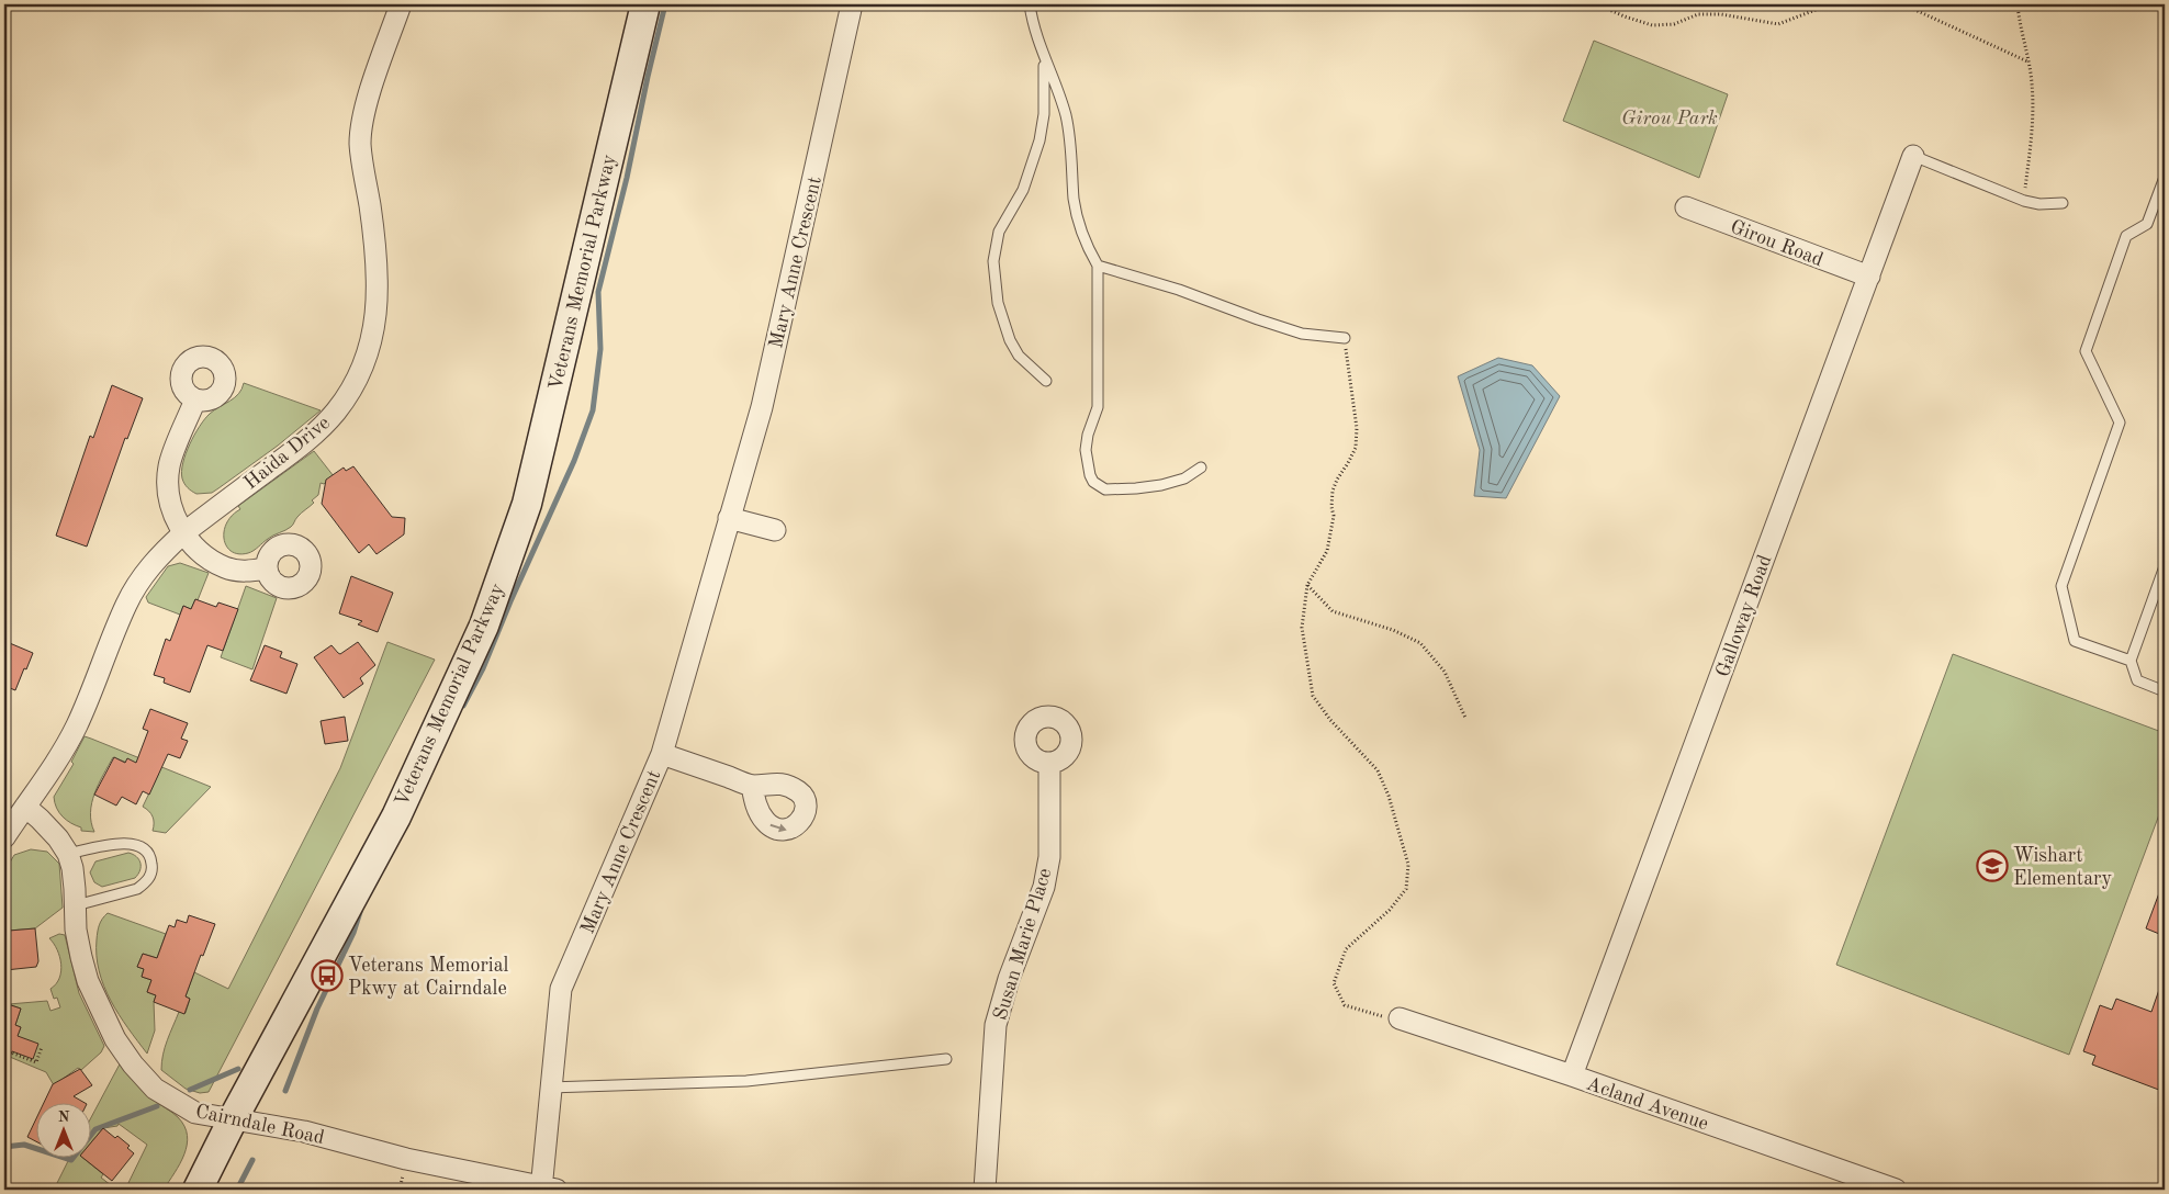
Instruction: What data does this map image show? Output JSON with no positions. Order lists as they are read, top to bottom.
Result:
{
  "streets": {
    "main road": ["Veterans Memorial Parkway"],
    "street": [
      "Girou Road",
      "Mary Anne Crescent",
      "Haida Drive",
      "Galloway Road",
      "Susan Marie Place",
      "Acland Avenue",
      "Cairndale Road"
    ]
  },
  "crossings": [
    ["Girou Road", "Galloway Road"],
    ["Mary Anne Crescent", "Cairndale Road"],
    ["Veterans Memorial Parkway", "Cairndale Road"],
    ["Haida Drive", "Cairndale Road"],
    ["Galloway Road", "Acland Avenue"]
  ],
  "parks": ["Girou Park"],
  "places": {
    "school or university": ["Wishart Elementary"],
    "bus stop": ["Veterans Memorial Pkwy at Cairndale"]
  },
  "north": "top"
}
